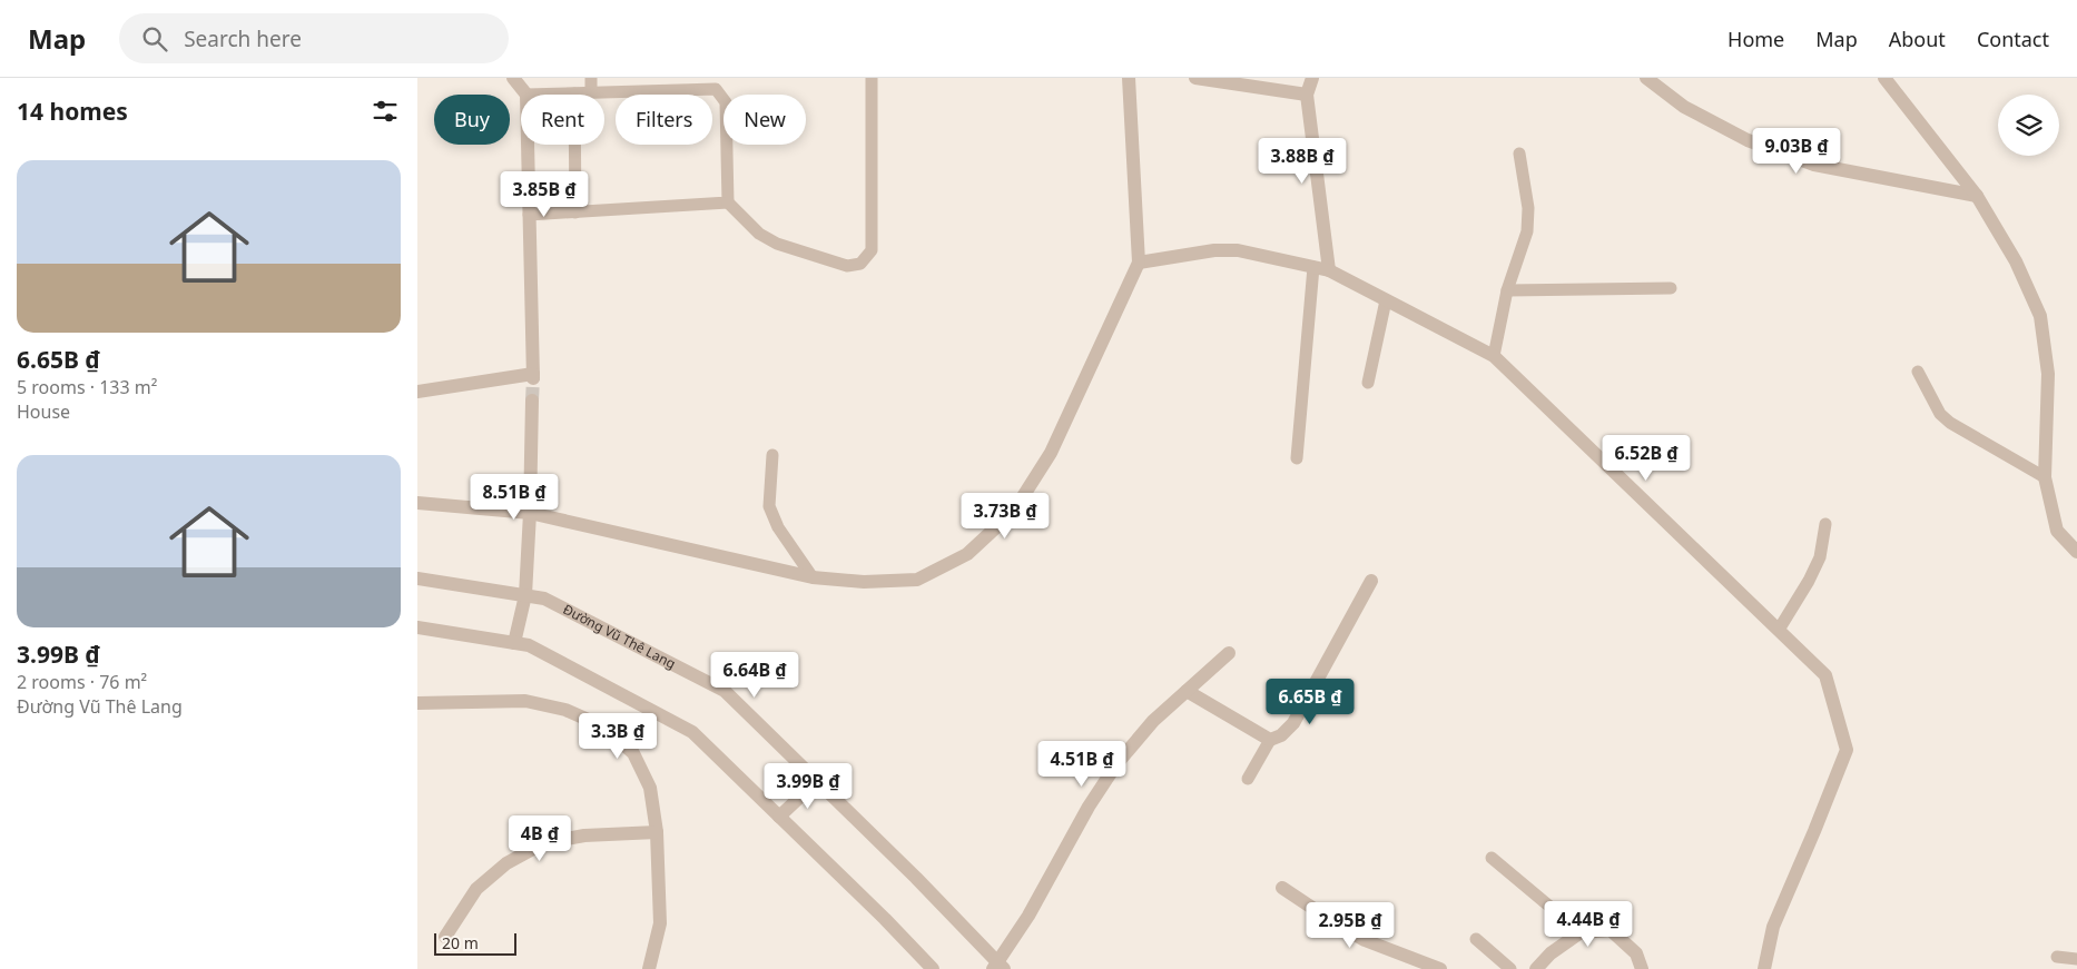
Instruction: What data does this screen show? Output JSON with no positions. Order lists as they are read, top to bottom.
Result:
{
  "streets": {
    "street": ["Đường Vũ Thê Lang"]
  },
  "scale_bar": "20 m",
  "page": {
    "header": "Map",
    "search": "Search here",
    "nav": [
      "Home",
      "Map",
      "About",
      "Contact"
    ],
    "heading": "14 homes",
    "chip": [
      "Buy",
      "Rent",
      "Filters",
      "New"
    ],
    "price": [
      "9.03B ₫",
      "3.88B ₫",
      "3.85B ₫",
      "6.52B ₫",
      "8.51B ₫",
      "3.73B ₫",
      "6.64B ₫",
      "6.65B ₫",
      "3.3B ₫",
      "4.51B ₫",
      "3.99B ₫",
      "4B ₫",
      "4.44B ₫",
      "2.95B ₫"
    ],
    "list": [
      {
        "name": "6.65B ₫",
        "note": "5 rooms · 133 m² · House"
      },
      {
        "name": "3.99B ₫",
        "note": "2 rooms · 76 m² · Đường Vũ Thê Lang"
      }
    ],
    "scale": "20 m"
  }
}
